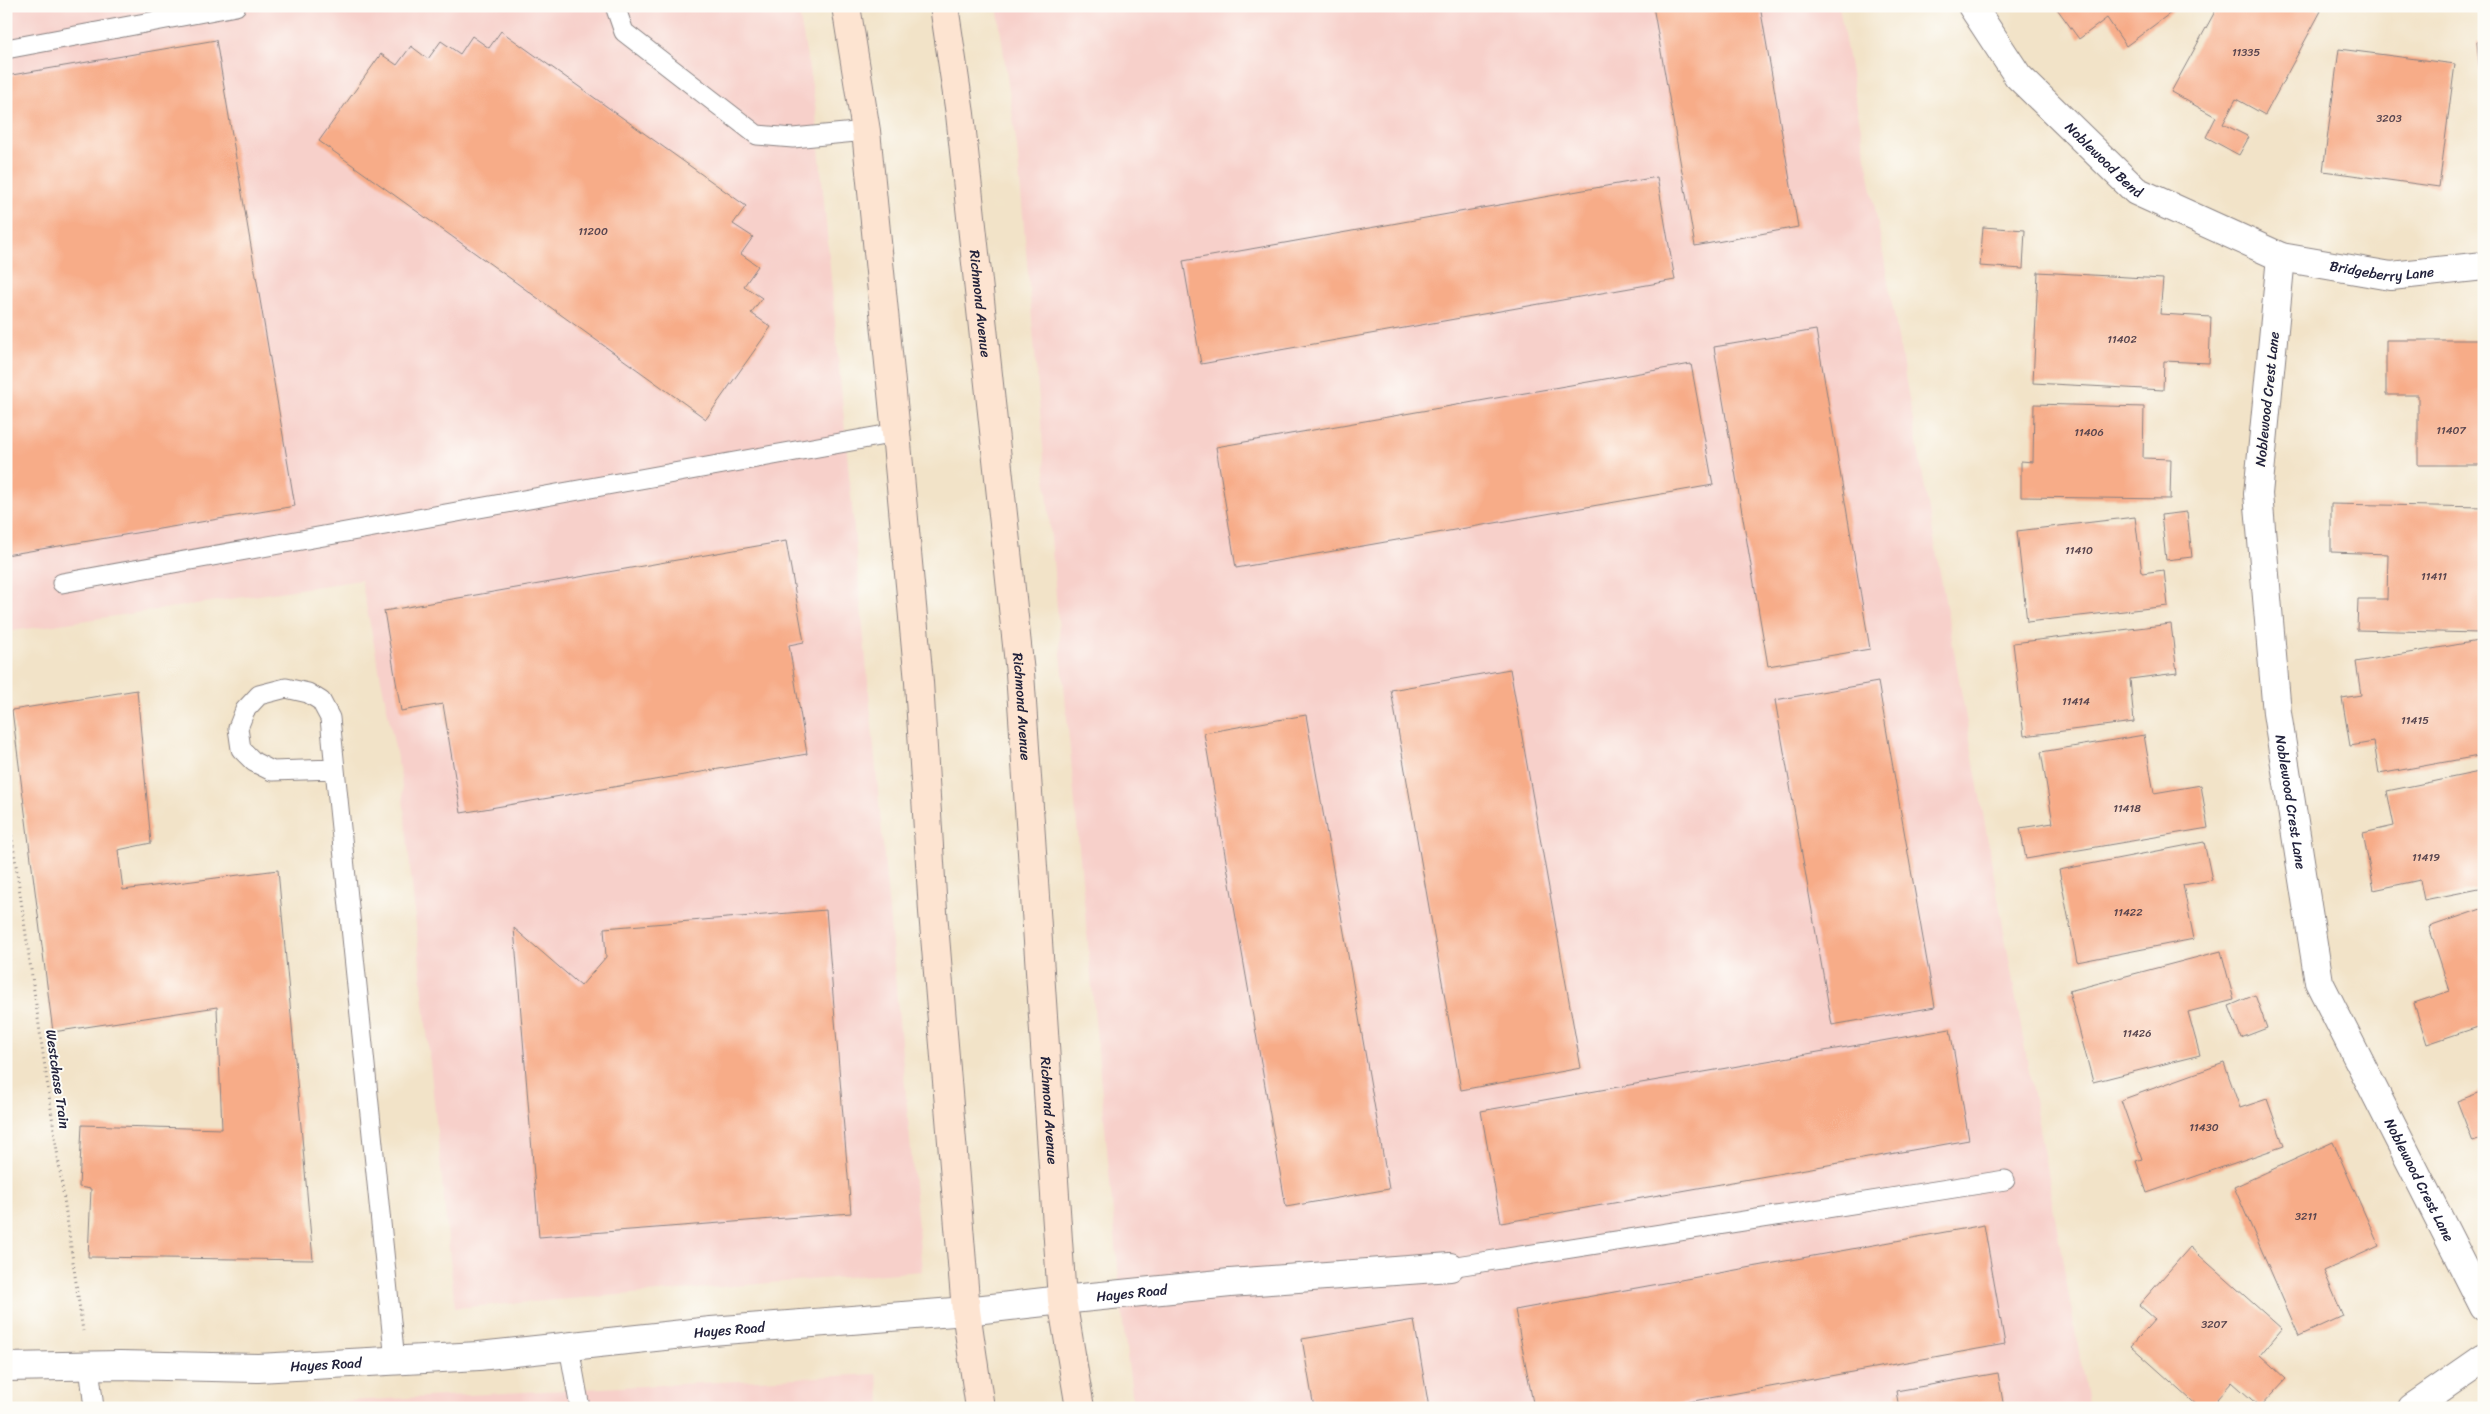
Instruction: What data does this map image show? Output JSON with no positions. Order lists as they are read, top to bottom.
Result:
{
  "streets": {
    "main road": ["Richmond Avenue"],
    "street": [
      "Noblewood Bend",
      "Bridgeberry Lane",
      "Noblewood Crest Lane",
      "Hayes Road"
    ],
    "path": ["Westchase Train"]
  },
  "crossings": [
    ["Noblewood Bend", "Bridgeberry Lane"],
    ["Noblewood Bend", "Noblewood Crest Lane"],
    ["Bridgeberry Lane", "Noblewood Crest Lane"],
    ["Richmond Avenue", "Hayes Road"],
    ["Westchase Train", "Hayes Road"]
  ],
  "house_numbers": [
    "11335",
    "3203",
    "11200",
    "11402",
    "11407",
    "11406",
    "11410",
    "11411",
    "11414",
    "11415",
    "11418",
    "11419",
    "11422",
    "11426",
    "11430",
    "3211",
    "3207"
  ]
}
